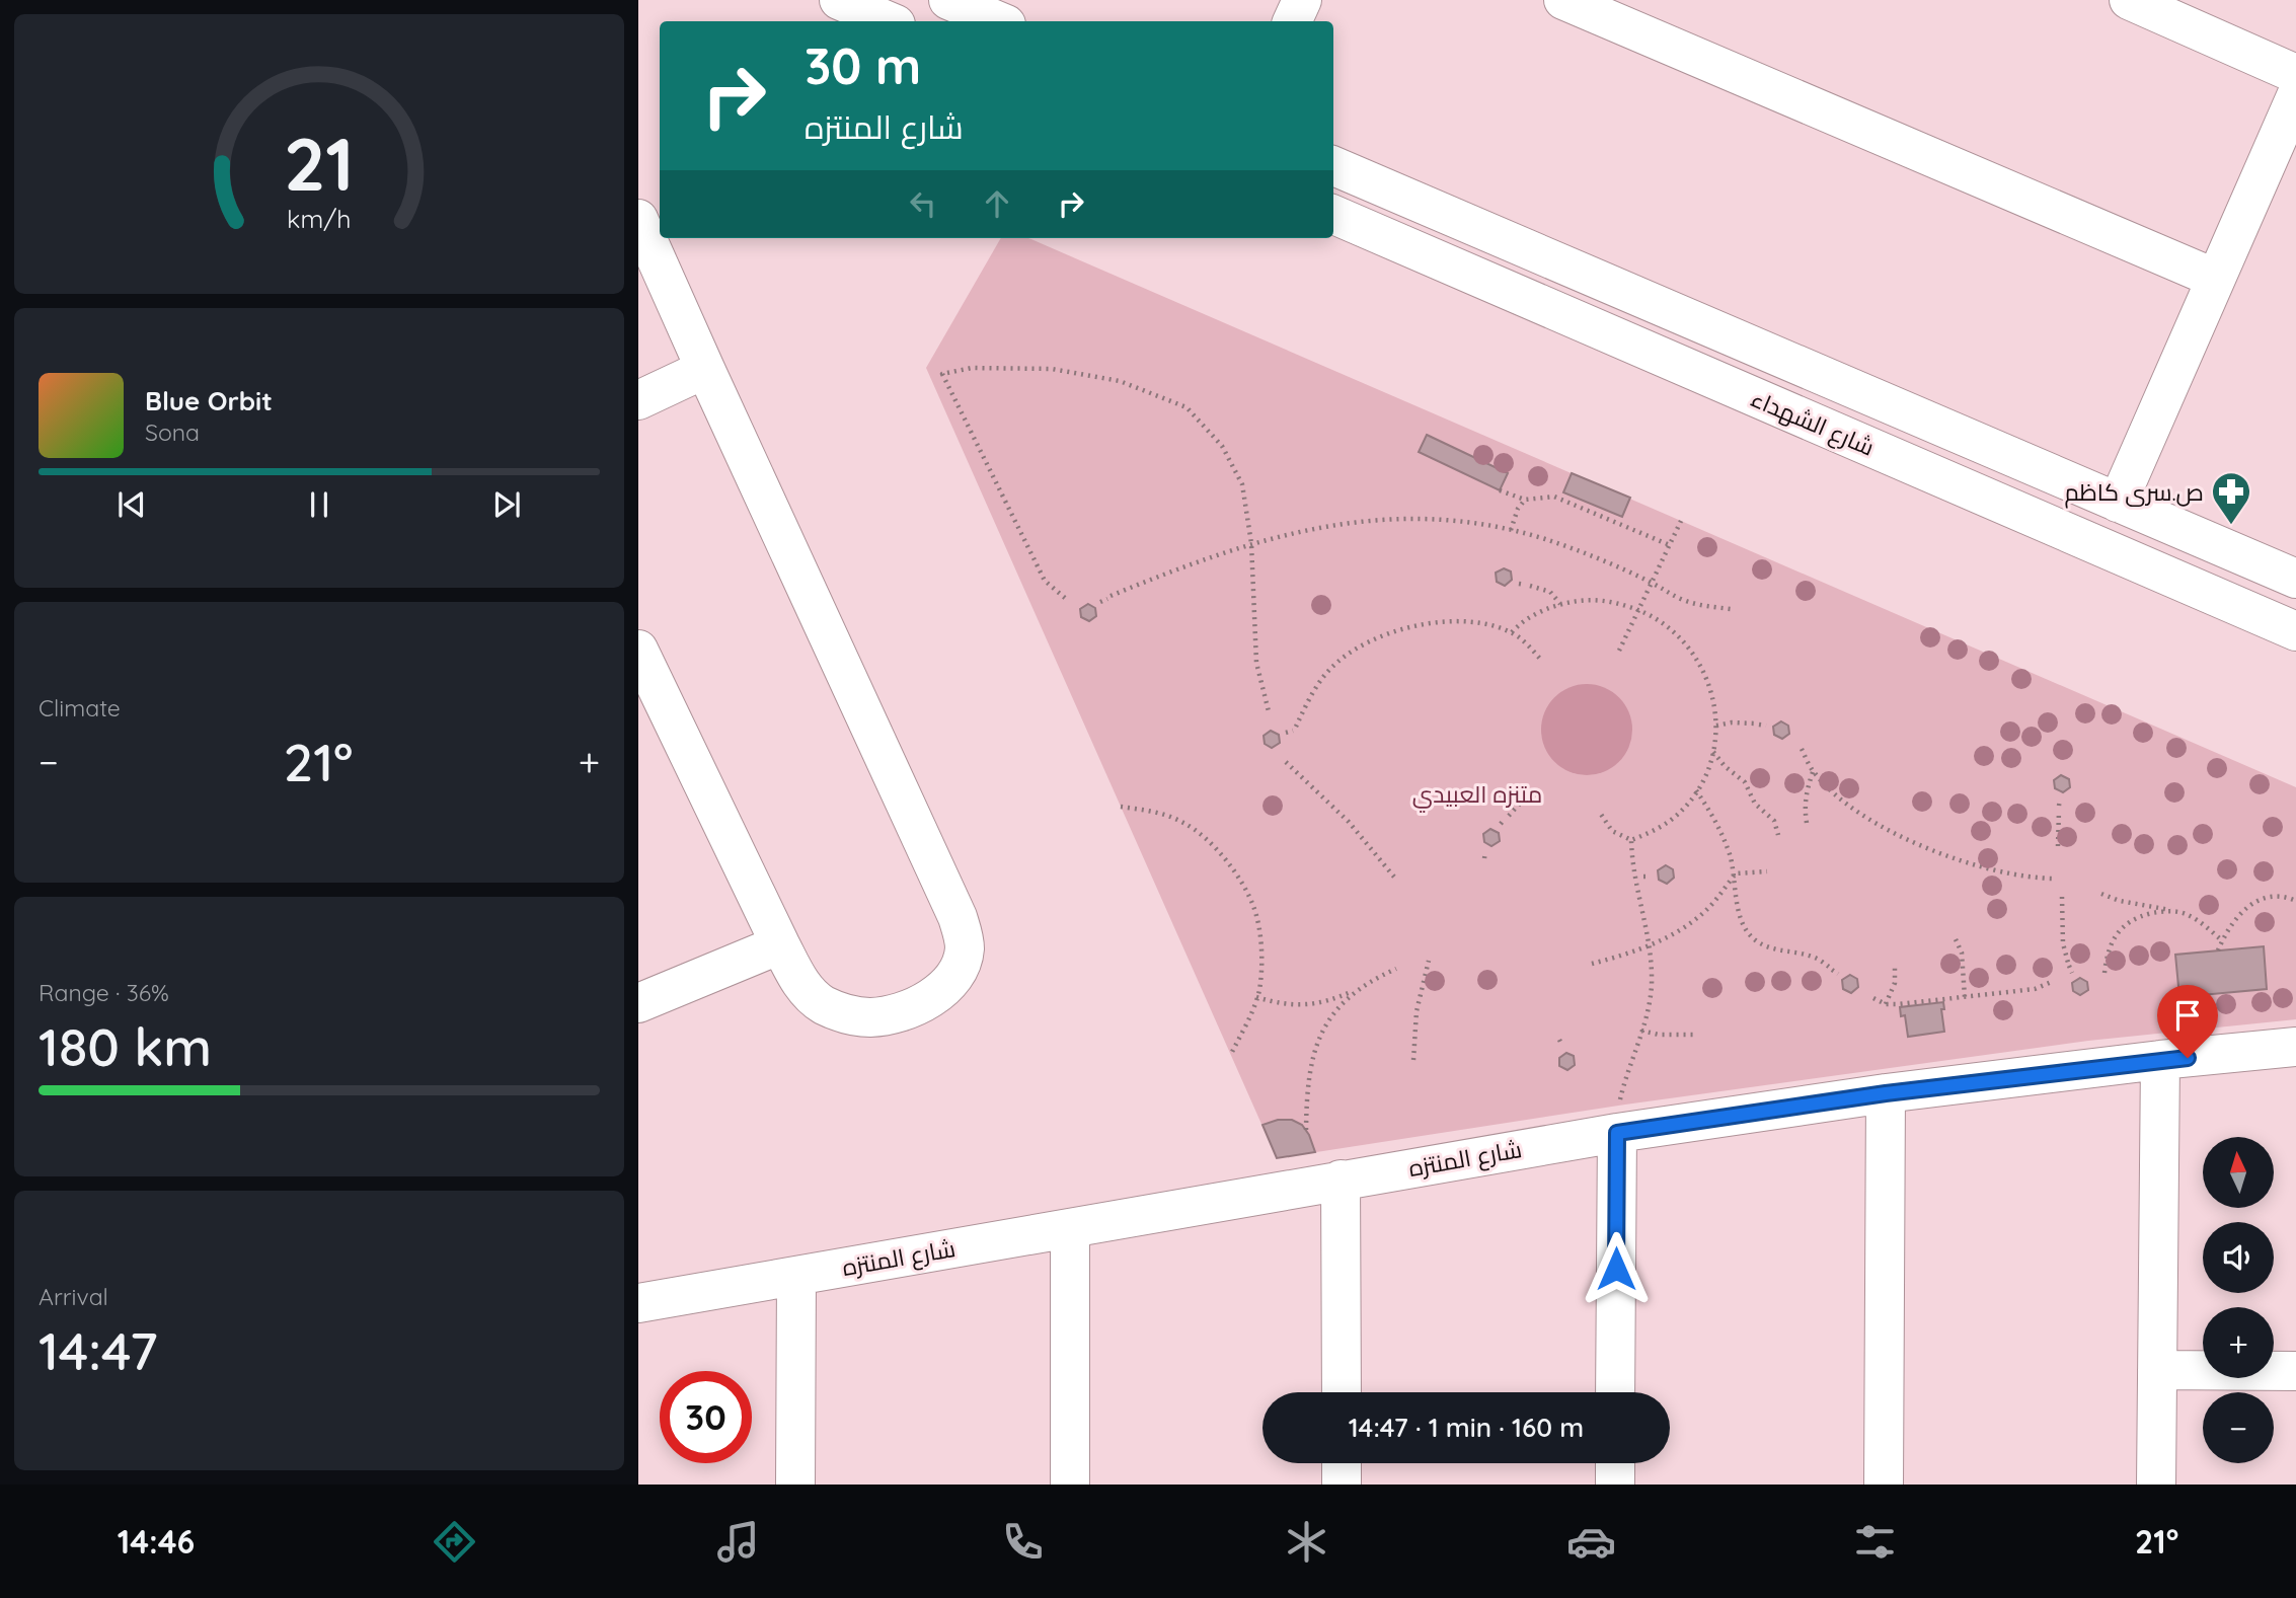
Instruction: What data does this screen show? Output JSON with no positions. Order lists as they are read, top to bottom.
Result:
{
  "streets": {
    "street": ["شارع الشهداء", "شارع المنتزه"]
  },
  "parks": ["متنزه العبيدي"],
  "places": {
    "pharmacy": ["ص.سرى كاظم"]
  },
  "north": "top",
  "page": {
    "turn": ["30 m", "شارع المنتزه"],
    "song": ["Blue Orbit", "Sona"],
    "tile": [
      "Climate",
      ["Range · 36%", "180 km"],
      ["Arrival", "14:47"]
    ],
    "heat": ["−", "21°", "+"],
    "map_buttons": ["+", "−"],
    "limit": "30",
    "trip": "14:47 · 1 min · 160 m",
    "tabs": ["14:46", "21°"],
    "gauge": ["21", "km/h"]
  }
}
